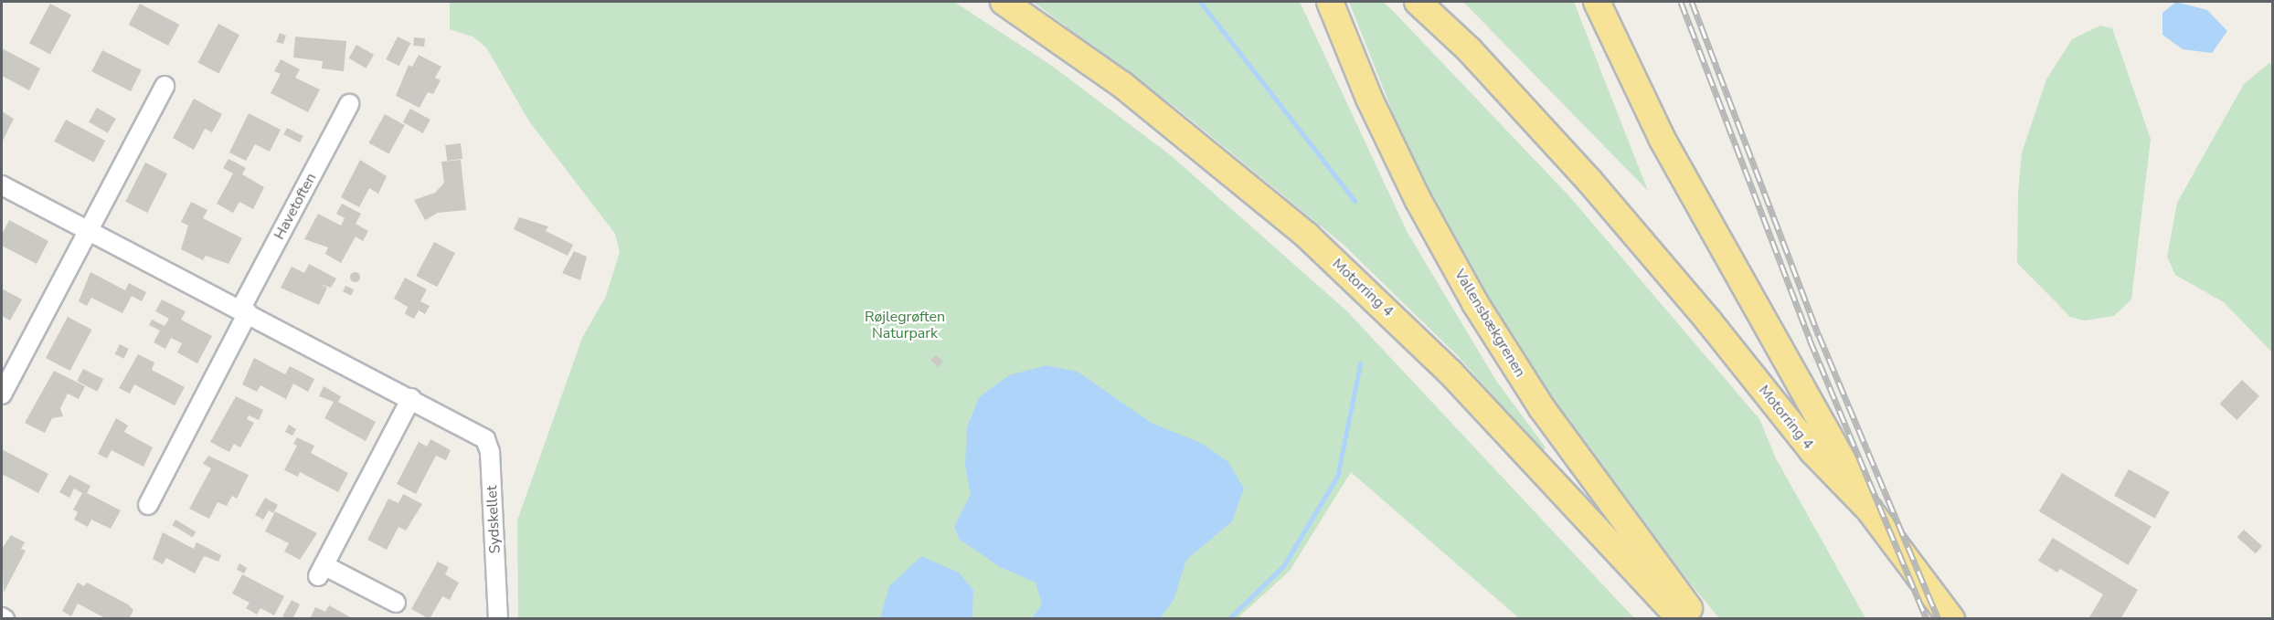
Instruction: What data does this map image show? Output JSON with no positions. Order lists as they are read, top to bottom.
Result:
{
  "streets": {
    "highway": ["Motorring 4", "Vallensbækgrenen"],
    "street": ["Havetoften", "Sydskellet"]
  },
  "parks": ["Røjlegrøften Naturpark"]
}
